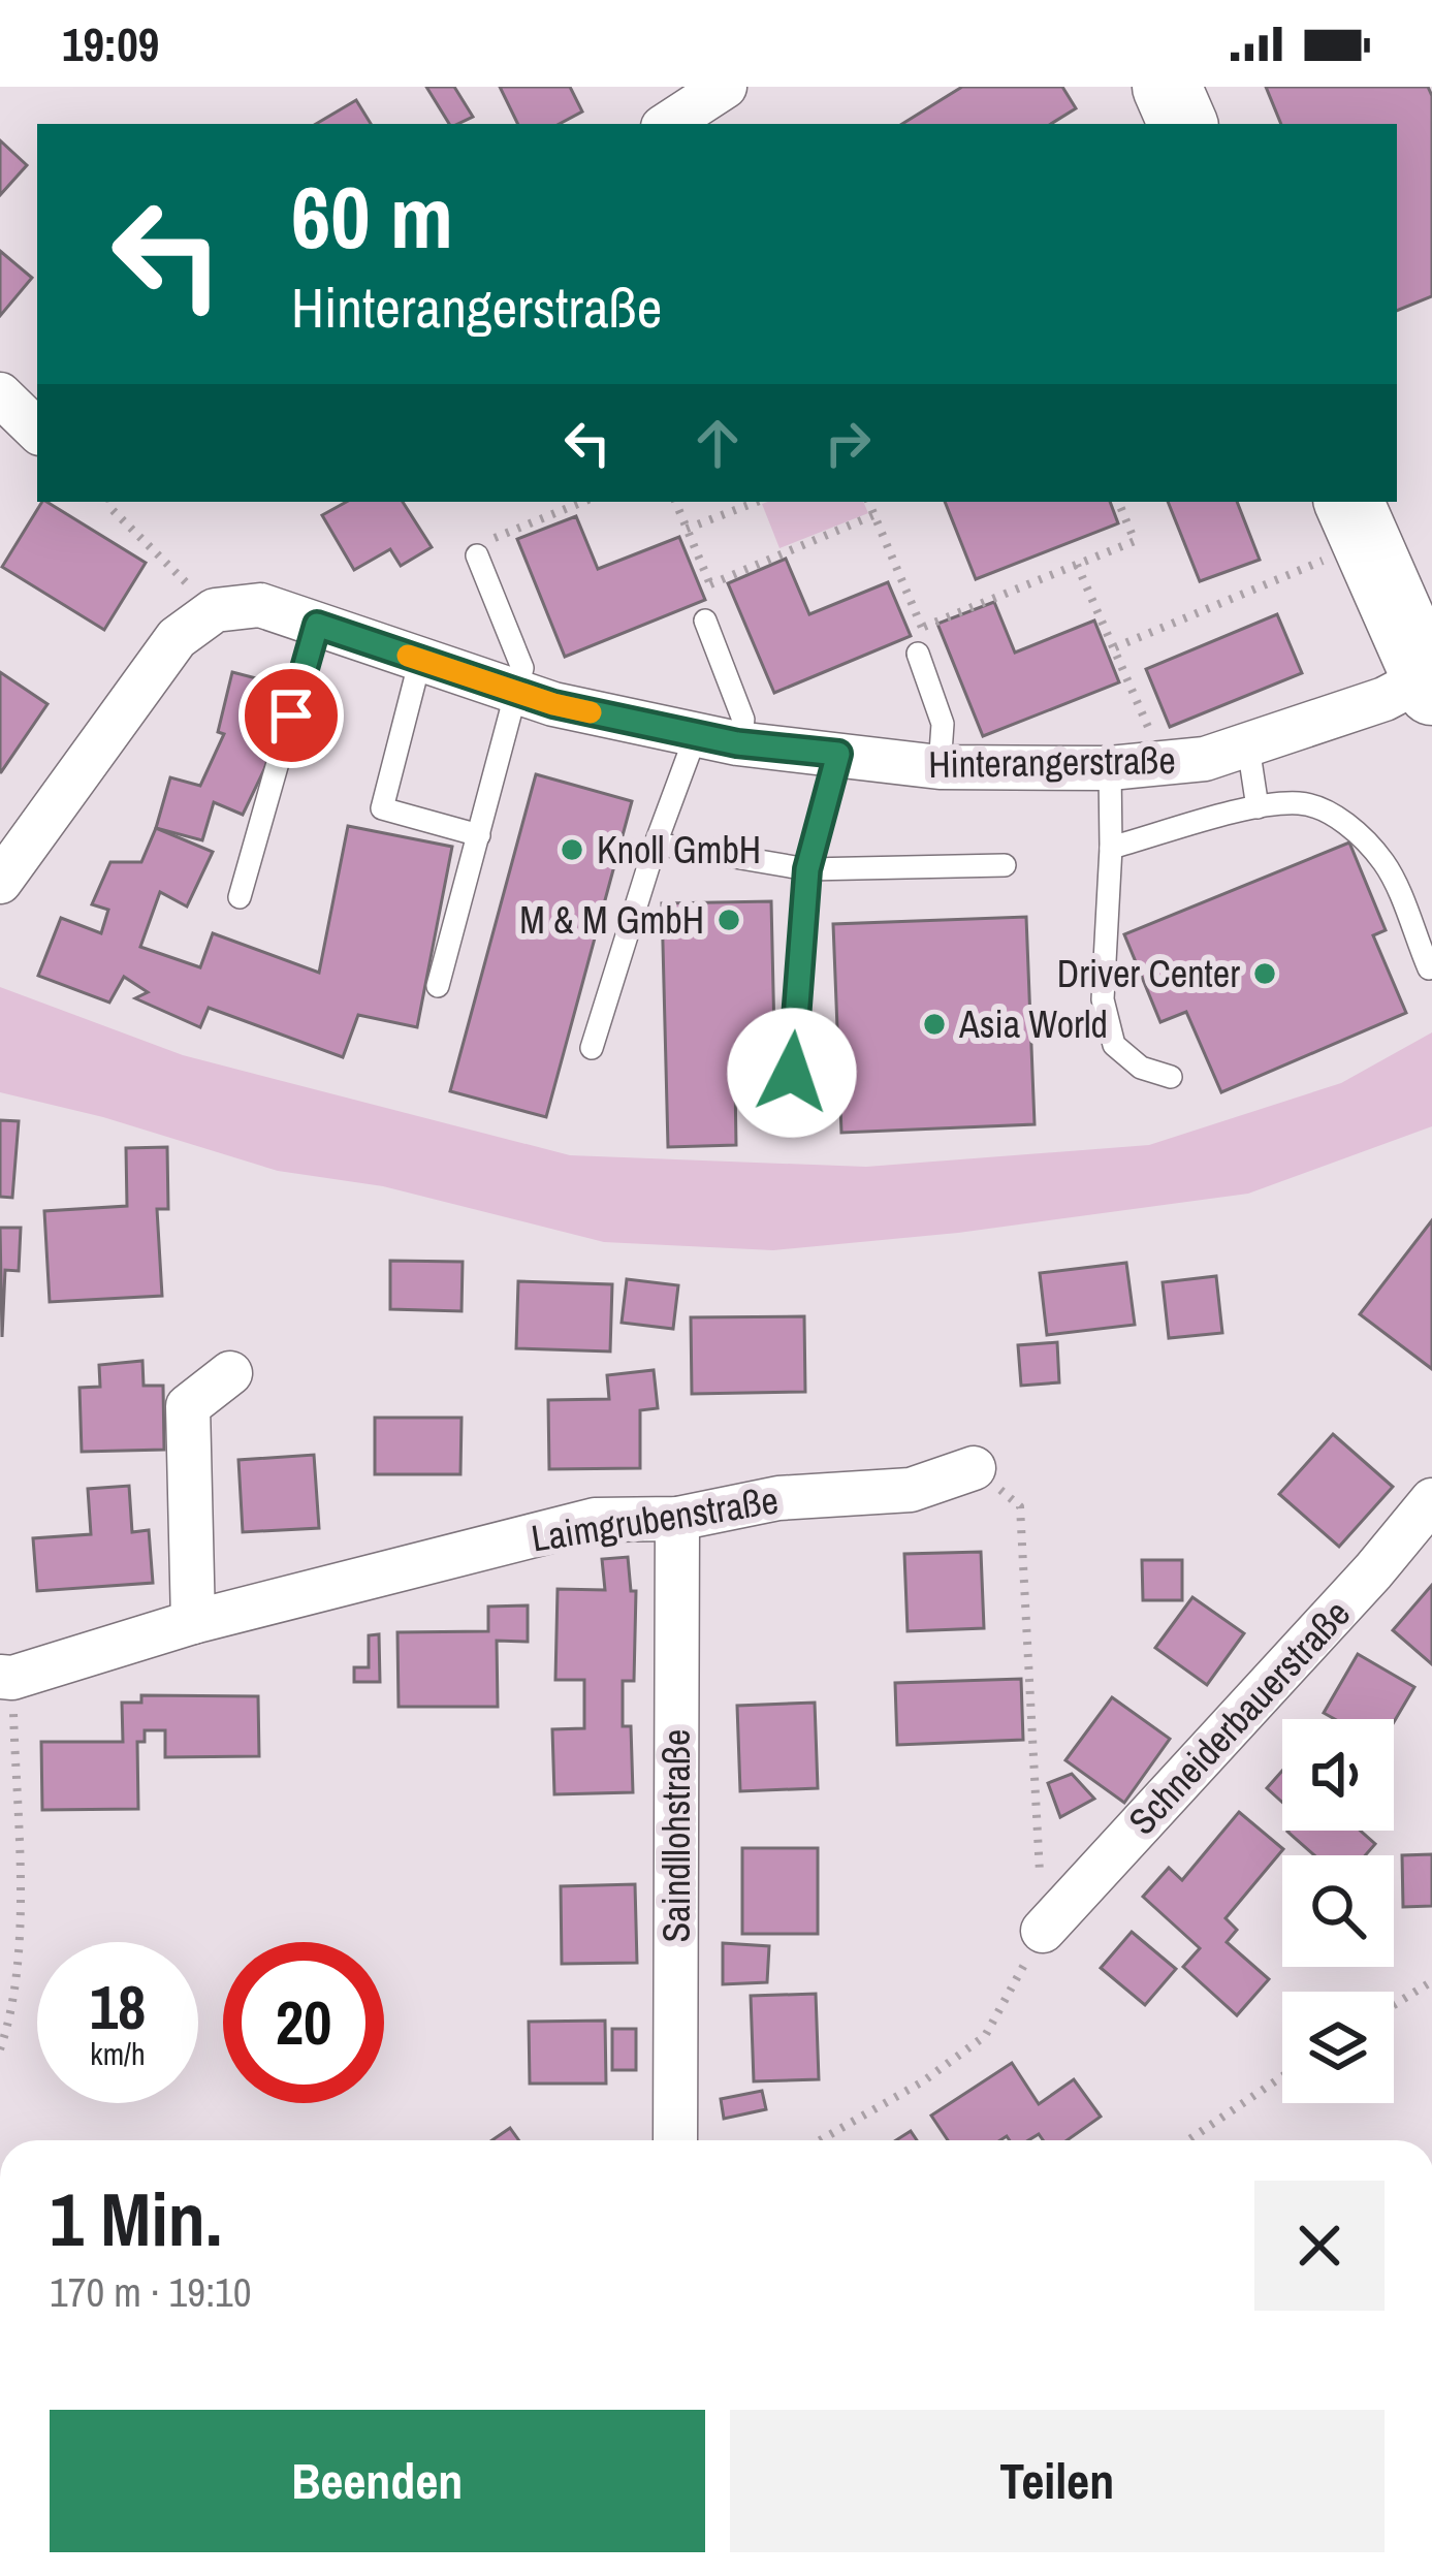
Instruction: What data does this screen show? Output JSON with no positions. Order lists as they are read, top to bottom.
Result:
{
  "streets": {
    "street": [
      "Hinterangerstraße",
      "Laimgrubenstraße",
      "Schneiderbauerstraße",
      "Saindllohstraße"
    ]
  },
  "crossings": [
    ["Laimgrubenstraße", "Saindllohstraße"]
  ],
  "places": [
    "Knoll GmbH",
    "M & M GmbH",
    "Driver Center",
    "Asia World"
  ],
  "page": {
    "status": "19:09",
    "turn": ["60 m", "Hinterangerstraße"],
    "speed": "18 km/h",
    "limit": "20",
    "heading": ["1 Min.", "170 m · 19:10"],
    "buttons": ["Beenden", "Teilen"]
  }
}
